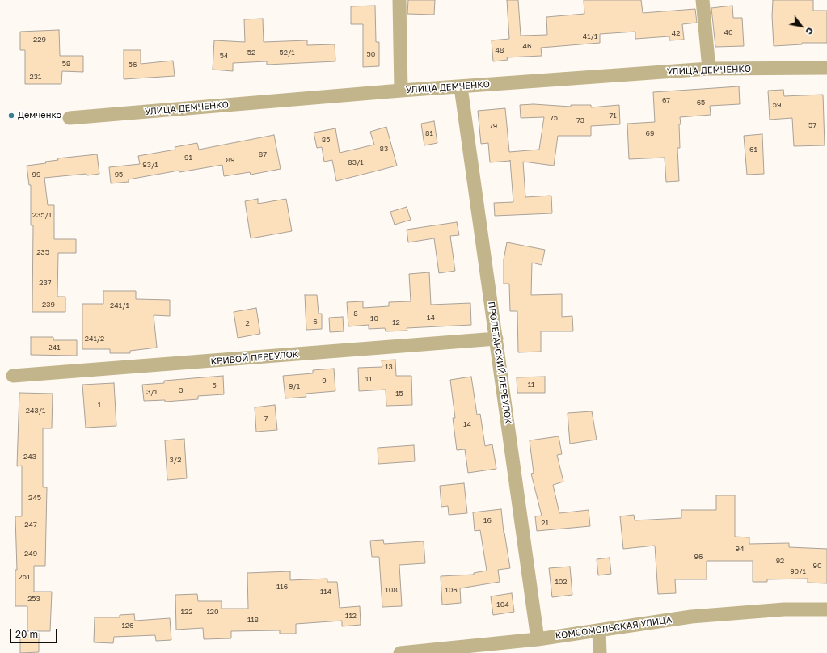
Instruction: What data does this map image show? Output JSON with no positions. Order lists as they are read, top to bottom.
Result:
{
  "streets": {
    "street": [
      "УЛИЦА ДЕМЧЕНКО",
      "КРИВОЙ ПЕРЕУЛОК",
      "ПРОЛЕТАРСКИЙ ПЕРЕУЛОК",
      "КОМСОМОЛЬСКАЯ УЛИЦА"
    ]
  },
  "crossings": [
    ["УЛИЦА ДЕМЧЕНКО", "ПРОЛЕТАРСКИЙ ПЕРЕУЛОК"],
    ["КРИВОЙ ПЕРЕУЛОК", "ПРОЛЕТАРСКИЙ ПЕРЕУЛОК"],
    ["ПРОЛЕТАРСКИЙ ПЕРЕУЛОК", "КОМСОМОЛЬСКАЯ УЛИЦА"]
  ],
  "places": ["Демченко"],
  "house_numbers": [
    "40",
    "42",
    "41/1",
    "229",
    "46",
    "48",
    "52",
    "52/1",
    "50",
    "54",
    "58",
    "56",
    "231",
    "67",
    "65",
    "59",
    "71",
    "75",
    "73",
    "57",
    "79",
    "81",
    "69",
    "85",
    "83",
    "61",
    "87",
    "91",
    "89",
    "83/1",
    "93/1",
    "99",
    "95",
    "235/1",
    "235",
    "237",
    "239",
    "241/1",
    "8",
    "14",
    "10",
    "6",
    "12",
    "2",
    "241/2",
    "241",
    "13",
    "11",
    "9",
    "11",
    "5",
    "9/1",
    "3",
    "3/1",
    "15",
    "1",
    "243/1",
    "7",
    "14",
    "243",
    "3/2",
    "245",
    "16",
    "21",
    "247",
    "94",
    "249",
    "96",
    "92",
    "90",
    "90/1",
    "251",
    "102",
    "116",
    "108",
    "106",
    "114",
    "253",
    "104",
    "122",
    "120",
    "112",
    "118",
    "126"
  ],
  "scale_bar": "20 m",
  "north": "bottom right"
}
